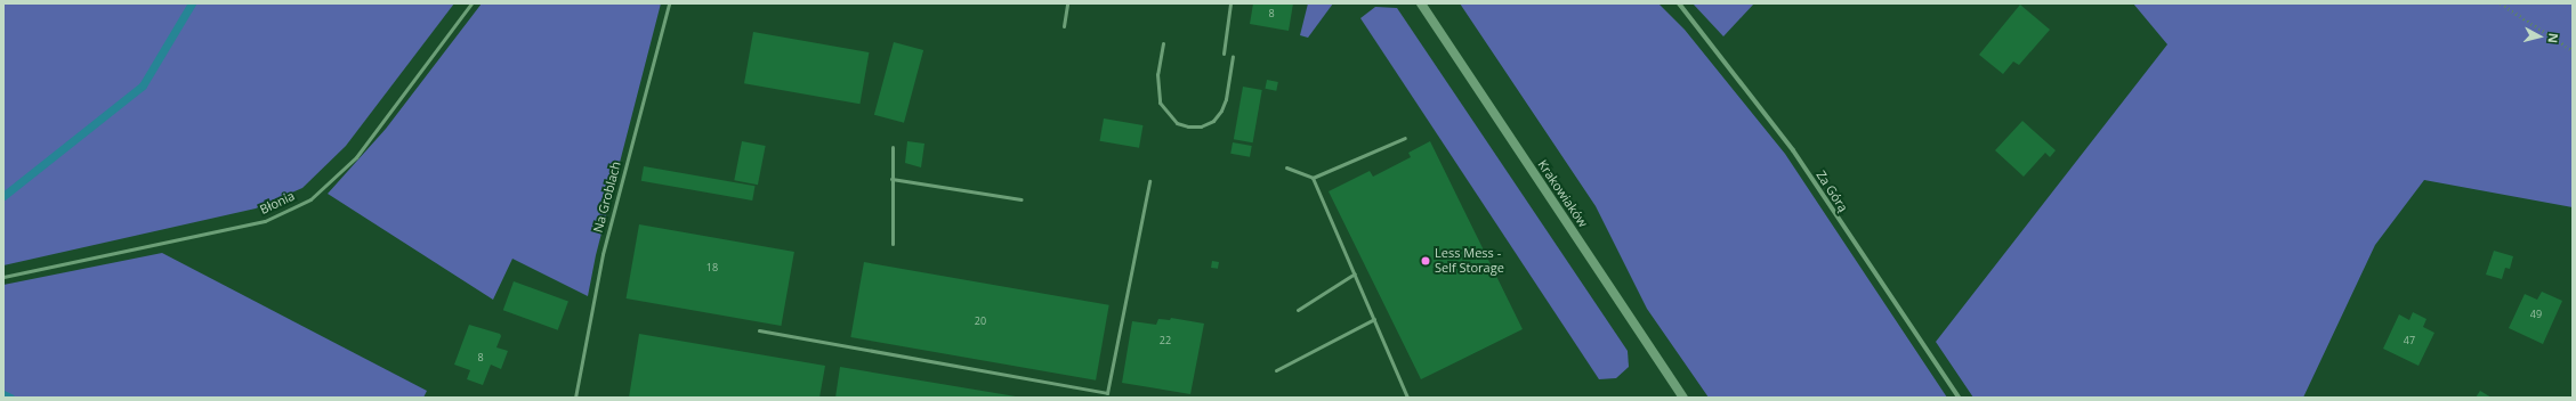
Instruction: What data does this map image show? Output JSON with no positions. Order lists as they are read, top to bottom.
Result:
{
  "streets": {
    "main road": ["Krakowiaków"],
    "street": ["Za Górą"],
    "lane": ["Na Groblach", "Błonia"]
  },
  "places": ["Less Mess - Self Storage"],
  "house_numbers": [
    "8",
    "18",
    "49",
    "20",
    "22",
    "47",
    "8"
  ],
  "north": "right"
}
